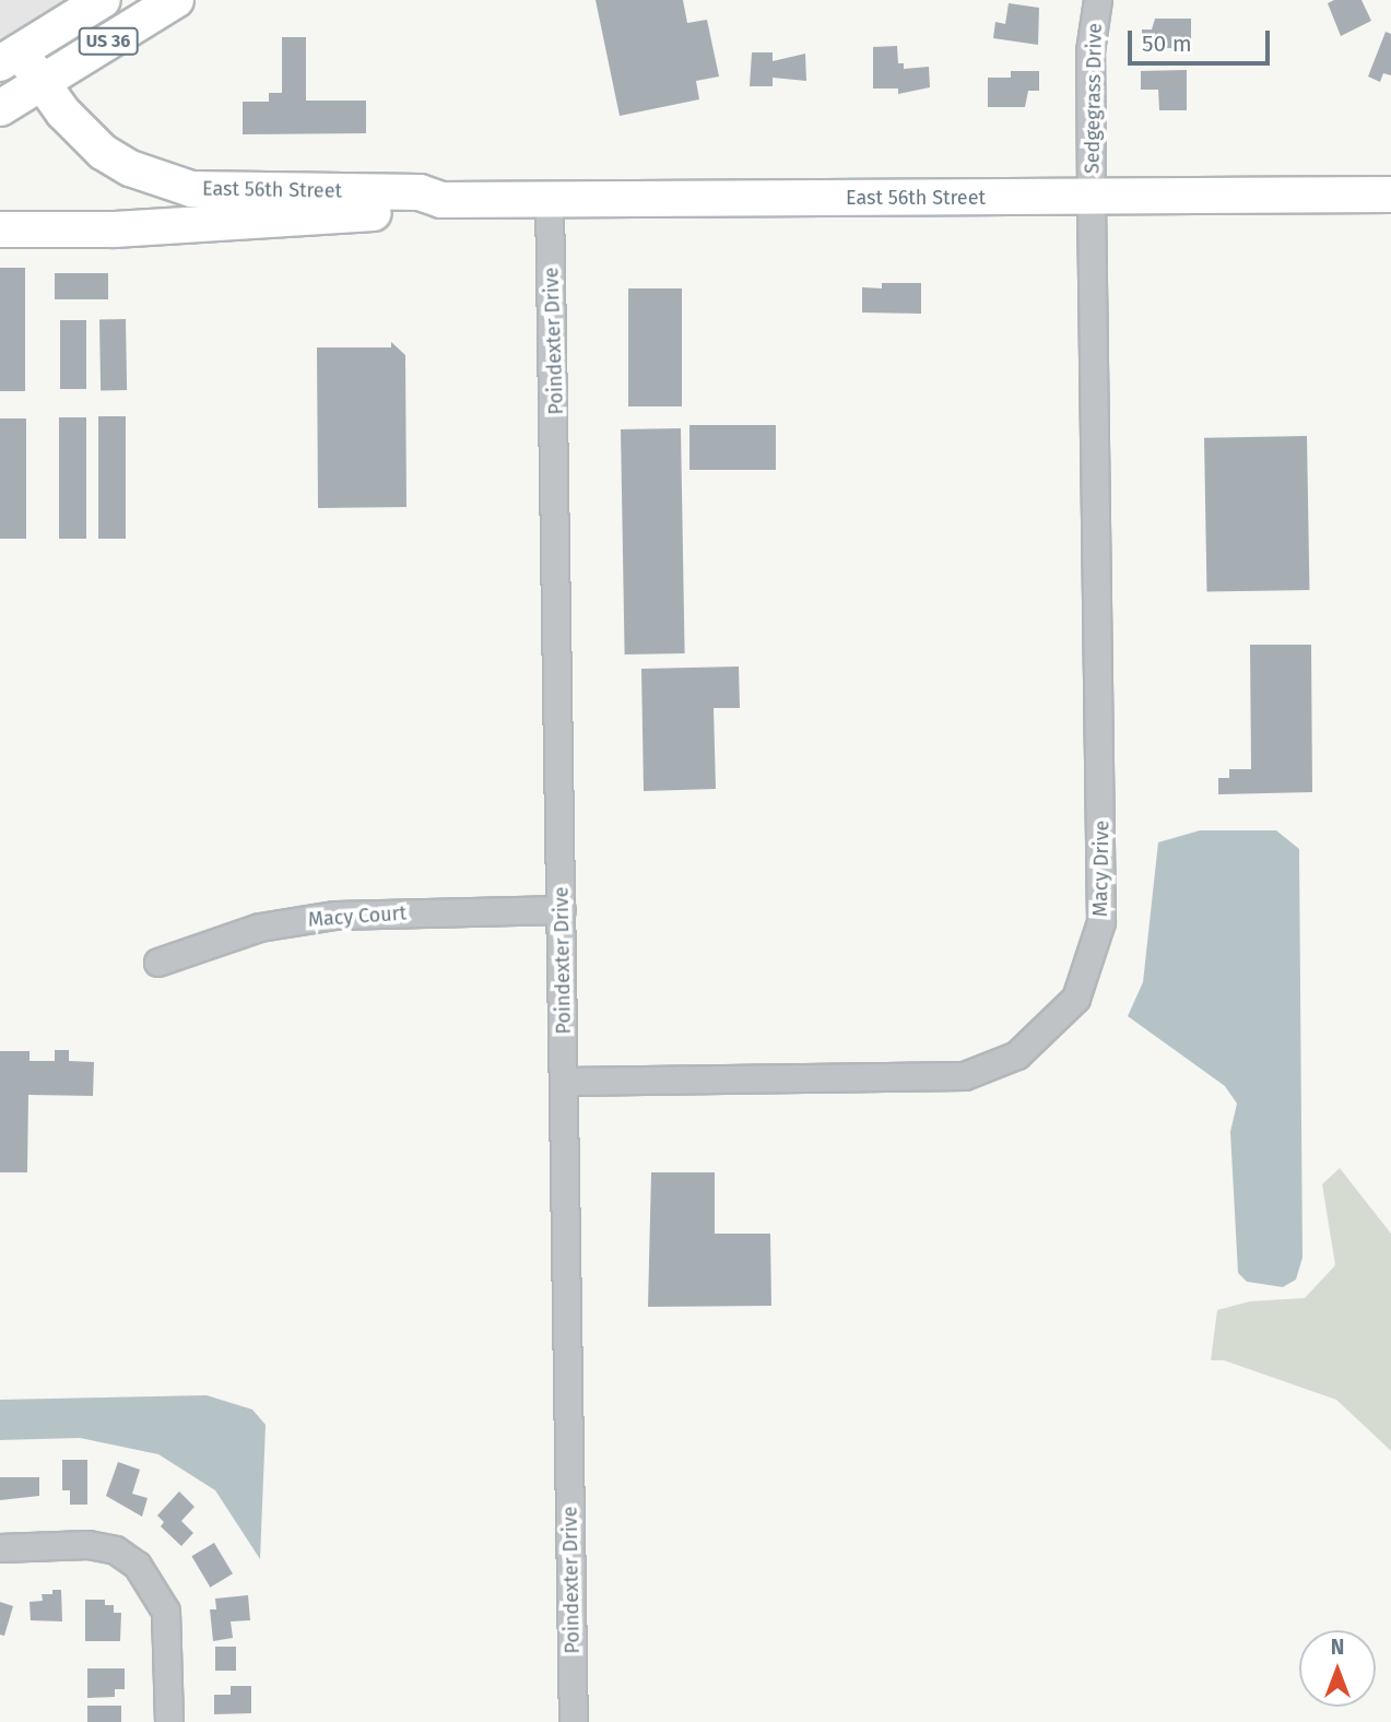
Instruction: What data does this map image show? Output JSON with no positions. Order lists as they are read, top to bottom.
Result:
{
  "streets": {
    "main road": ["US 36", "East 56th Street"],
    "street": [
      "Sedgegrass Drive",
      "Poindexter Drive",
      "Macy Drive",
      "Macy Court"
    ]
  },
  "crossings": [
    ["US 36", "East 56th Street"],
    ["Sedgegrass Drive", "East 56th Street"],
    ["Sedgegrass Drive", "Macy Drive"],
    ["East 56th Street", "Poindexter Drive"],
    ["East 56th Street", "Macy Drive"],
    ["Poindexter Drive", "Macy Drive"],
    ["Poindexter Drive", "Macy Court"]
  ],
  "scale_bar": "50 m",
  "north": "top"
}
